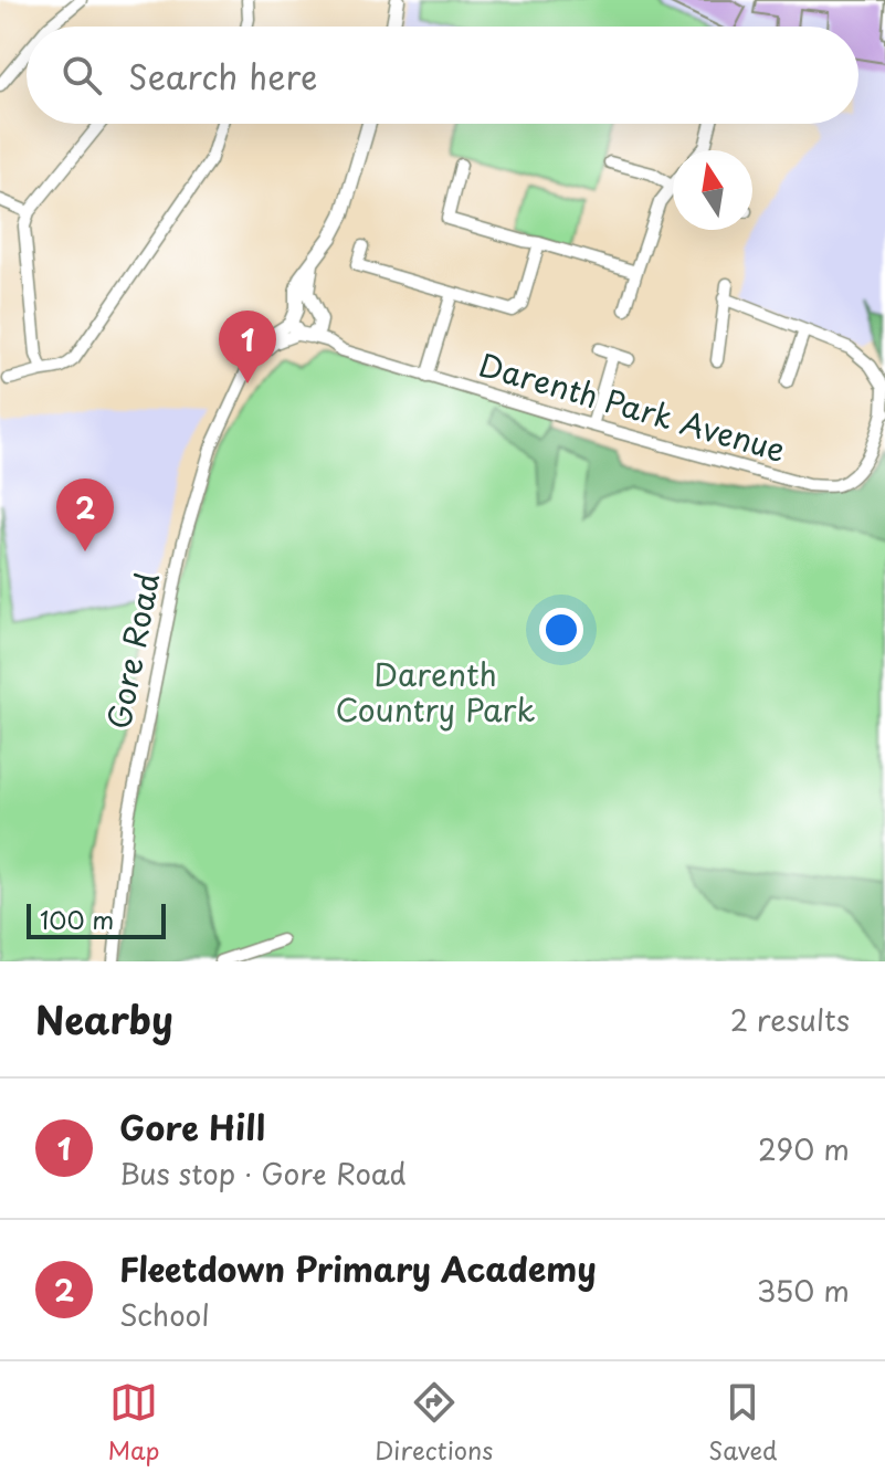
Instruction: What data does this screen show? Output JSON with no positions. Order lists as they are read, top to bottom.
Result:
{
  "streets": {
    "street": ["Darenth Park Avenue", "Gore Road"]
  },
  "crossings": [
    ["Darenth Park Avenue", "Gore Road"]
  ],
  "parks": ["Darenth Country Park"],
  "scale_bar": "100 m",
  "north": "top",
  "page": {
    "search": "Search here",
    "pins": ["1", "2"],
    "scale": "100 m",
    "heading": ["Nearby", "2 results"],
    "list": [
      {
        "mark": "1",
        "name": "Gore Hill",
        "note": "Bus stop · Gore Road",
        "value": "290 m"
      },
      {
        "mark": "2",
        "name": "Fleetdown Primary Academy",
        "note": "School",
        "value": "350 m"
      }
    ],
    "nav": ["Map", "Directions", "Saved"]
  }
}
